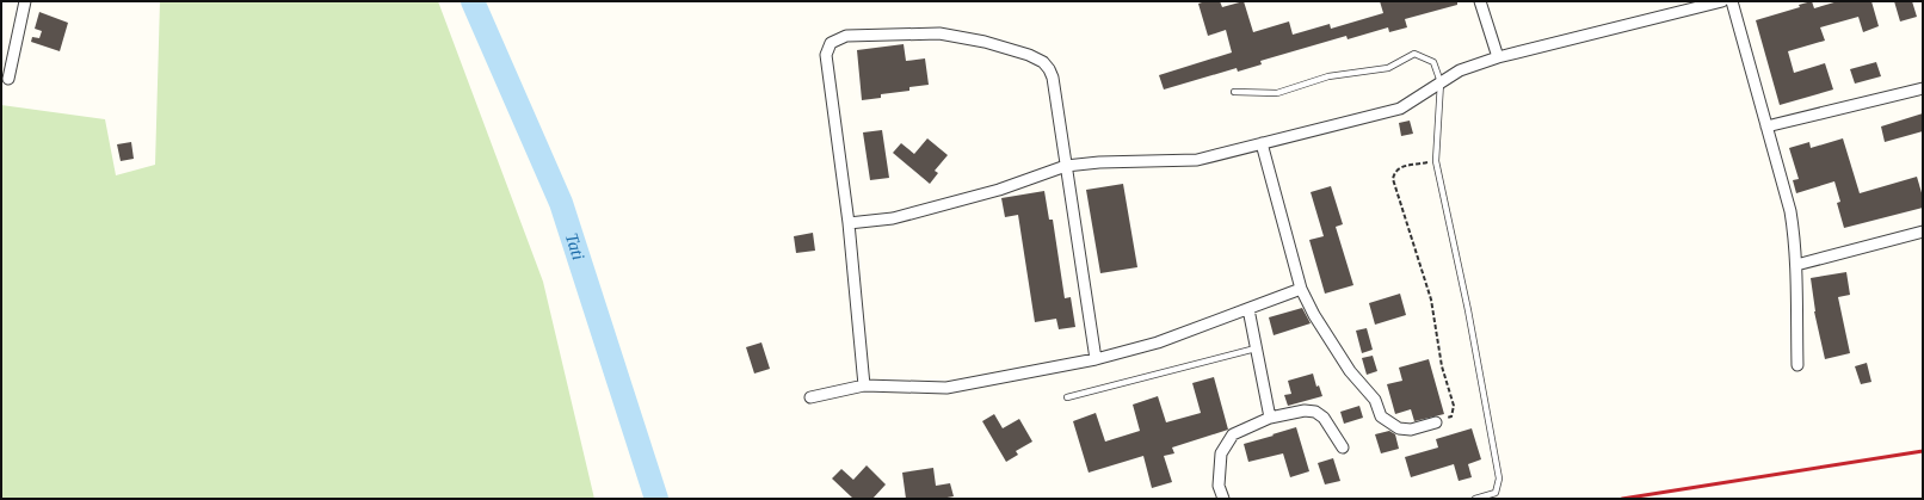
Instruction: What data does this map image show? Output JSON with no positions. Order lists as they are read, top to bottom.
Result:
{
  "water": ["Tati"]
}
